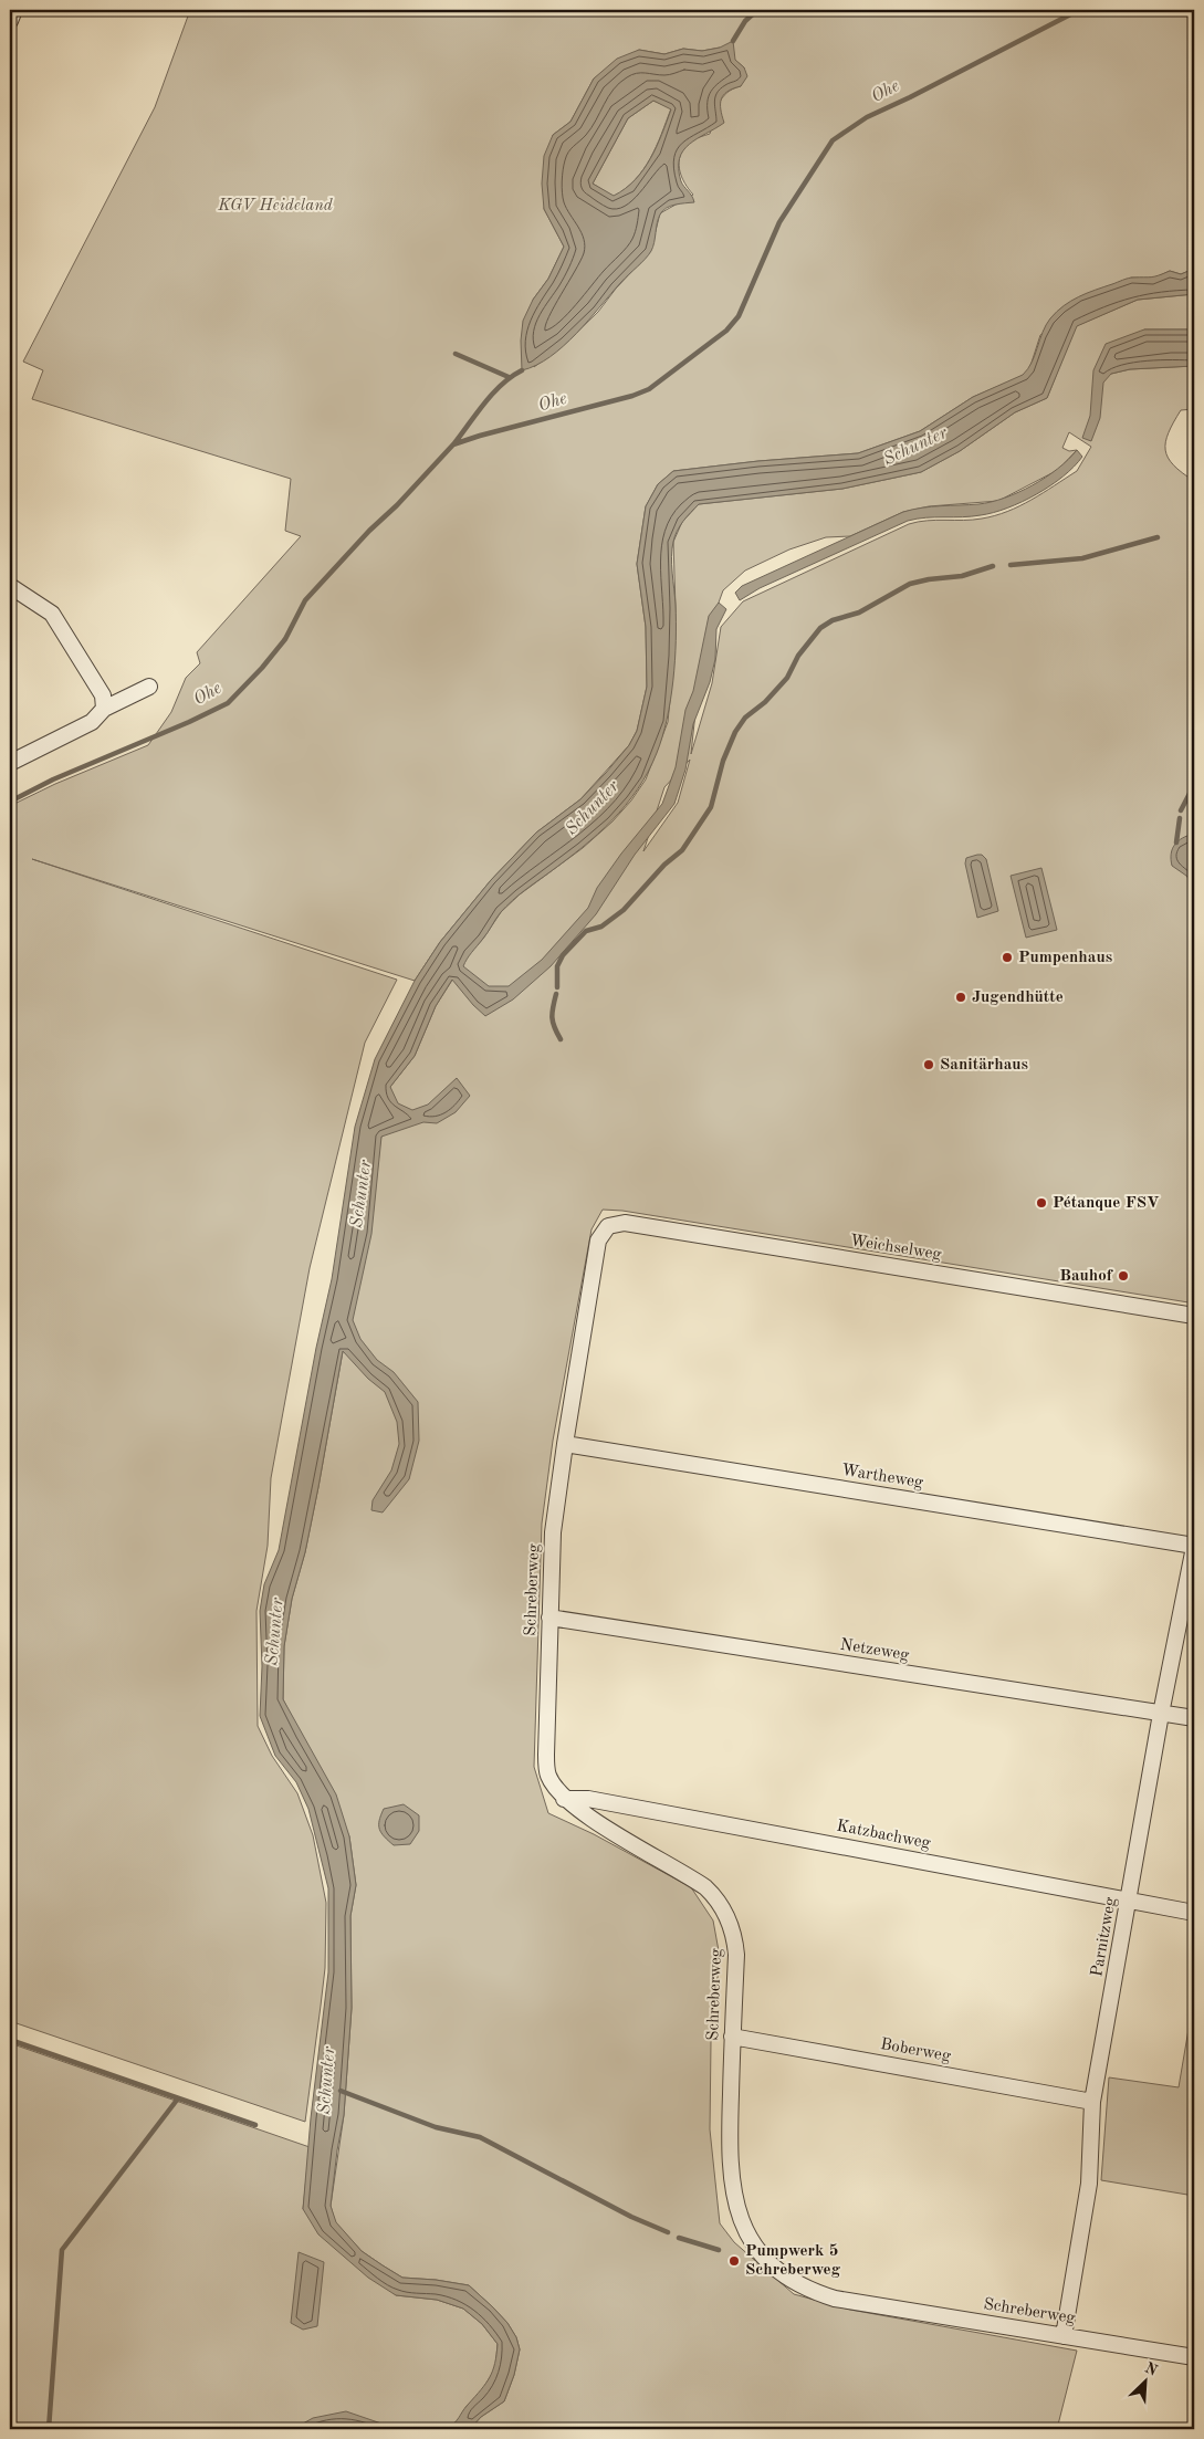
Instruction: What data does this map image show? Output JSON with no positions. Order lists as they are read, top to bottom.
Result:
{
  "streets": {
    "street": [
      "Weichselweg",
      "Wartheweg",
      "Schreberweg",
      "Netzeweg",
      "Katzbachweg",
      "Parnitzweg",
      "Boberweg"
    ]
  },
  "crossings": [
    ["Weichselweg", "Schreberweg"],
    ["Wartheweg", "Schreberweg"],
    ["Wartheweg", "Parnitzweg"],
    ["Schreberweg", "Netzeweg"],
    ["Schreberweg", "Katzbachweg"],
    ["Schreberweg", "Parnitzweg"],
    ["Schreberweg", "Boberweg"],
    ["Netzeweg", "Parnitzweg"],
    ["Katzbachweg", "Parnitzweg"],
    ["Parnitzweg", "Boberweg"]
  ],
  "water": ["Ohe", "Schunter"],
  "parks": ["KGV Heideland"],
  "places": [
    "Pumpenhaus",
    "Jugendhütte",
    "Sanitärhaus",
    "Pétanque FSV",
    "Bauhof",
    "Pumpwerk 5 Schreberweg"
  ],
  "north": "top right"
}
